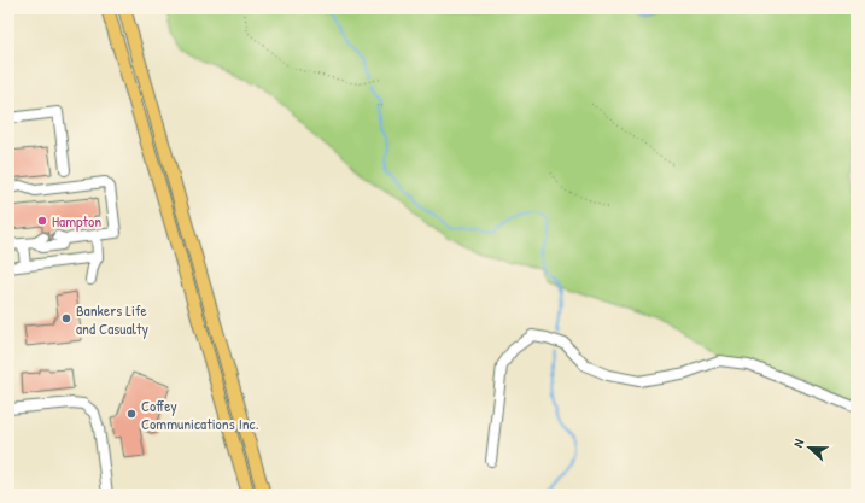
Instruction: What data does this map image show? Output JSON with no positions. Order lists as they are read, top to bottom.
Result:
{
  "places": ["Hampton", "Bankers Life and Casualty", "Coffey Communications Inc."],
  "north": "left"
}
